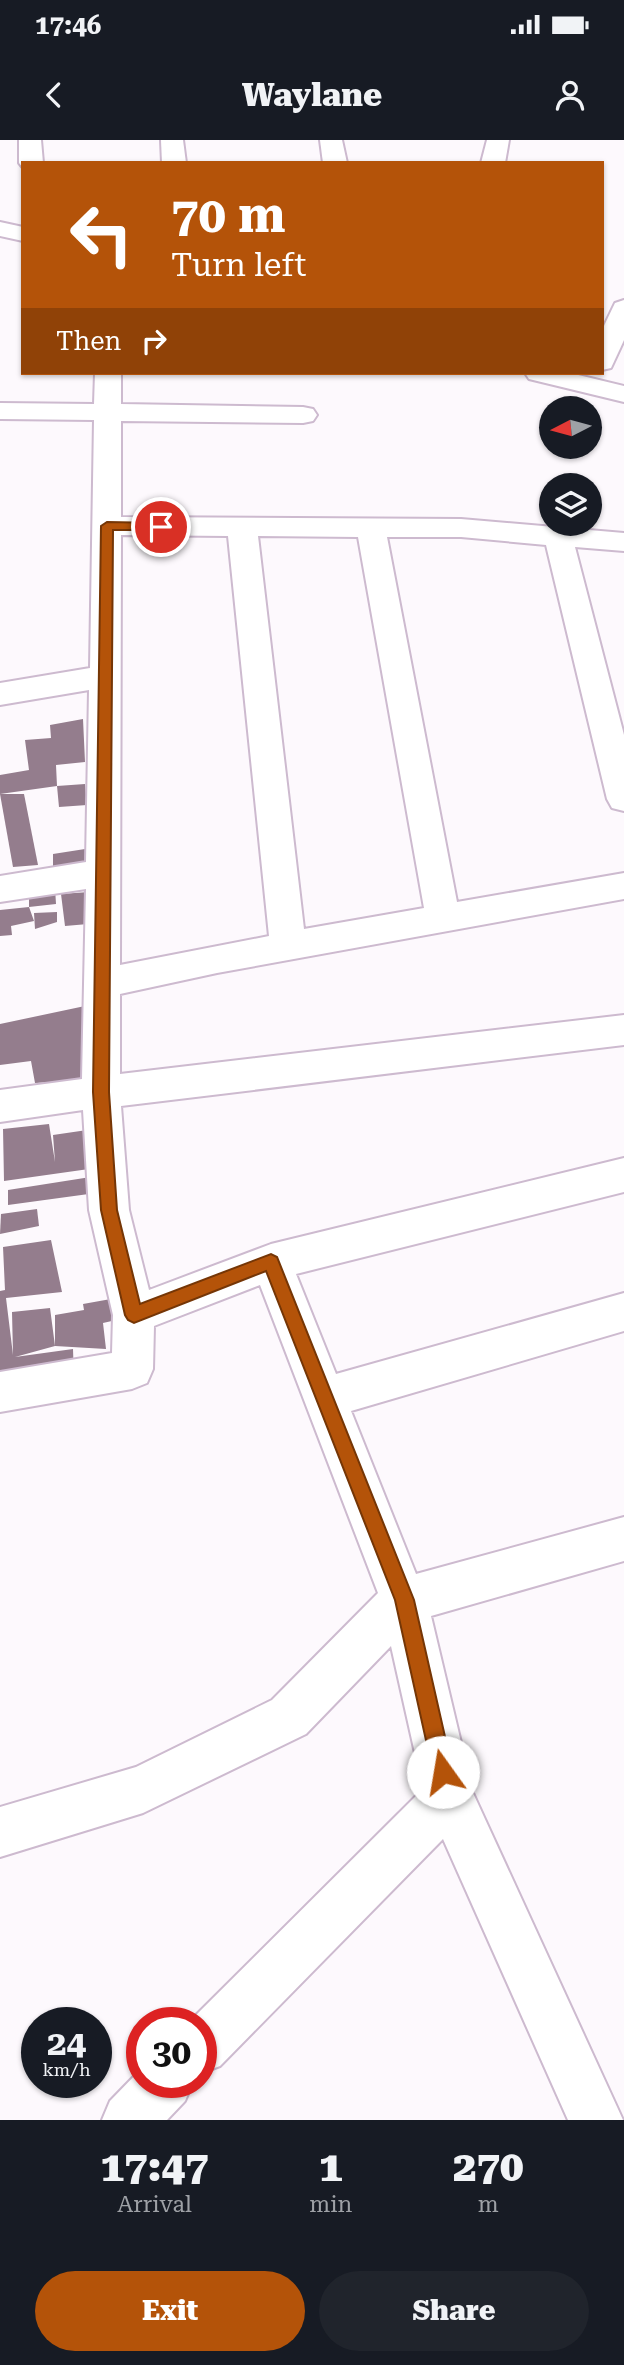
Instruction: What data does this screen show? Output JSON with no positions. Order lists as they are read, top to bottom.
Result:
{
  "north": "left",
  "page": {
    "status": "17:46",
    "header": "Waylane",
    "turn": ["70 m", "Turn left"],
    "then": "Then",
    "speed": "24 km/h",
    "limit": "30",
    "eta": [
      "17:47",
      "Arrival",
      "1",
      "min",
      "270",
      "m"
    ],
    "buttons": ["Exit", "Share"]
  }
}
